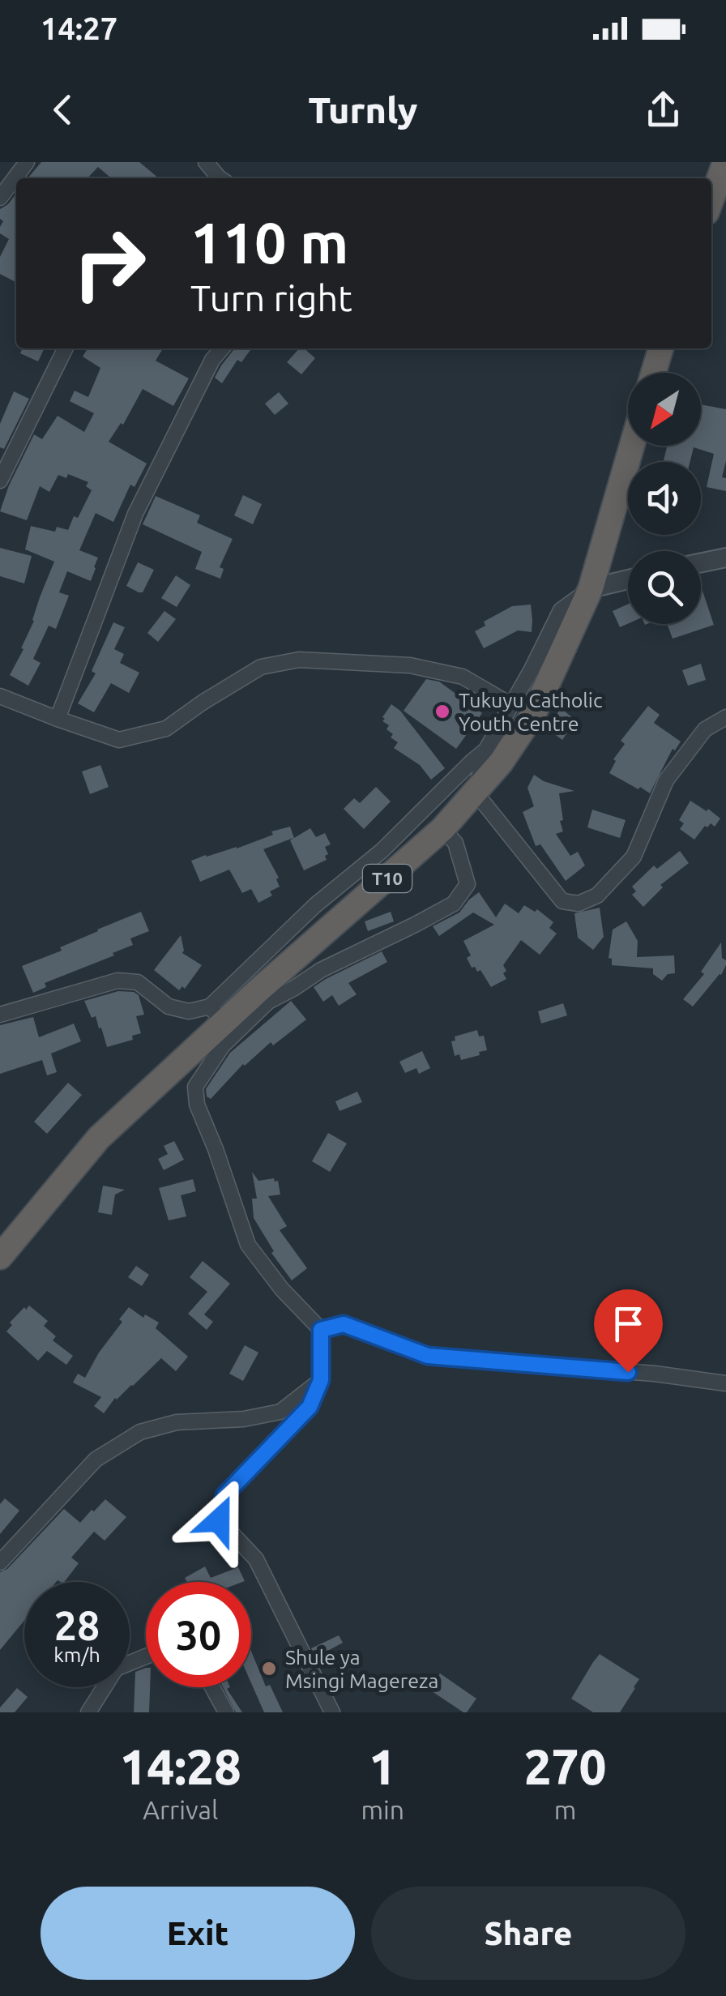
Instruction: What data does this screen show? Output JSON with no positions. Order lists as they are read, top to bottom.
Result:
{
  "streets": {
    "highway": ["T10"]
  },
  "places": ["Tukuyu Catholic Youth Centre", "Shule ya Msingi Magereza"],
  "north": "bottom left",
  "page": {
    "status": "14:27",
    "header": "Turnly",
    "turn": ["110 m", "Turn right"],
    "speed": "28 km/h",
    "limit": "30",
    "eta": [
      "14:28",
      "Arrival",
      "1",
      "min",
      "270",
      "m"
    ],
    "buttons": ["Exit", "Share"]
  }
}
